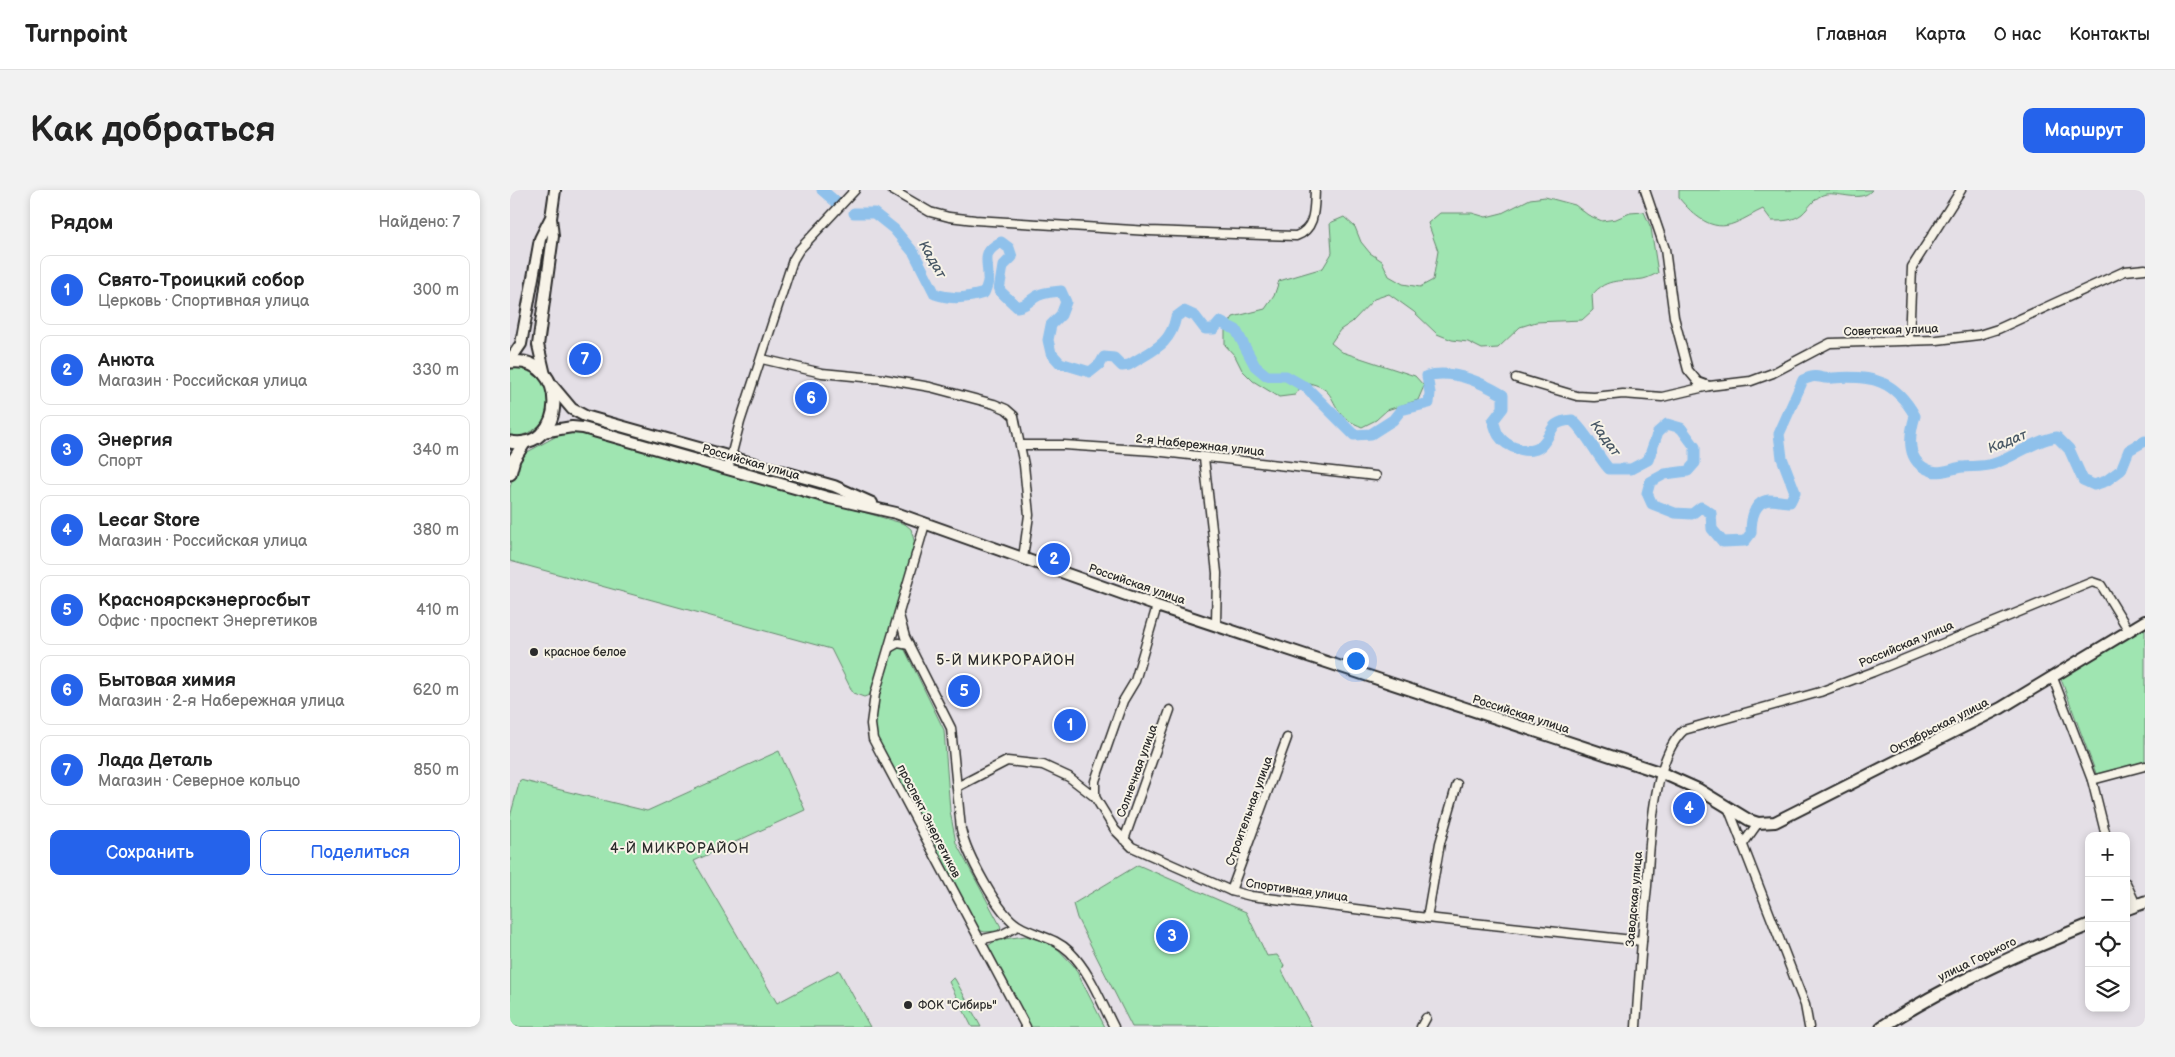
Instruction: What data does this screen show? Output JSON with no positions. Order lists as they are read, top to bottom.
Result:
{
  "streets": {
    "main road": ["улица Горького"],
    "street": [
      "Советская улица",
      "2-я Набережная улица",
      "Российская улица",
      "Октябрьская улица",
      "Солнечная улица",
      "Строительная улица",
      "проспект Энергетиков",
      "Спортивная улица",
      "Заводская улица"
    ]
  },
  "crossings": [
    ["Российская улица", "Октябрьская улица"],
    ["Российская улица", "проспект Энергетиков"],
    ["Российская улица", "Заводская улица"],
    ["Солнечная улица", "Спортивная улица"],
    ["Строительная улица", "Спортивная улица"],
    ["Спортивная улица", "Заводская улица"]
  ],
  "districts": ["5-Й МИКРОРАЙОН", "4-Й МИКРОРАЙОН"],
  "water": ["Кадат"],
  "places": ["красное белое", "ФОК \"Сибирь\""],
  "page": {
    "header": "Turnpoint",
    "nav": [
      "Главная",
      "Карта",
      "О нас",
      "Контакты"
    ],
    "buttons": [
      "Маршрут",
      ["Сохранить", "Поделиться"]
    ],
    "title": "Как добраться",
    "heading": ["Рядом", "Найдено: 7"],
    "list": [
      {
        "mark": "1",
        "name": "Свято-Троицкий собор",
        "note": "Церковь · Спортивная улица",
        "value": "300 m"
      },
      {
        "mark": "2",
        "name": "Анюта",
        "note": "Магазин · Российская улица",
        "value": "330 m"
      },
      {
        "mark": "3",
        "name": "Энергия",
        "note": "Спорт",
        "value": "340 m"
      },
      {
        "mark": "4",
        "name": "Lecar Store",
        "note": "Магазин · Российская улица",
        "value": "380 m"
      },
      {
        "mark": "5",
        "name": "Красноярскэнергосбыт",
        "note": "Офис · проспект Энергетиков",
        "value": "410 m"
      },
      {
        "mark": "6",
        "name": "Бытовая химия",
        "note": "Магазин · 2-я Набережная улица",
        "value": "620 m"
      },
      {
        "mark": "7",
        "name": "Лада Деталь",
        "note": "Магазин · Северное кольцо",
        "value": "850 m"
      }
    ],
    "pins": [
      "7",
      "6",
      "2",
      "5",
      "1",
      "4",
      "3"
    ],
    "map_buttons": ["+", "−"]
  }
}
